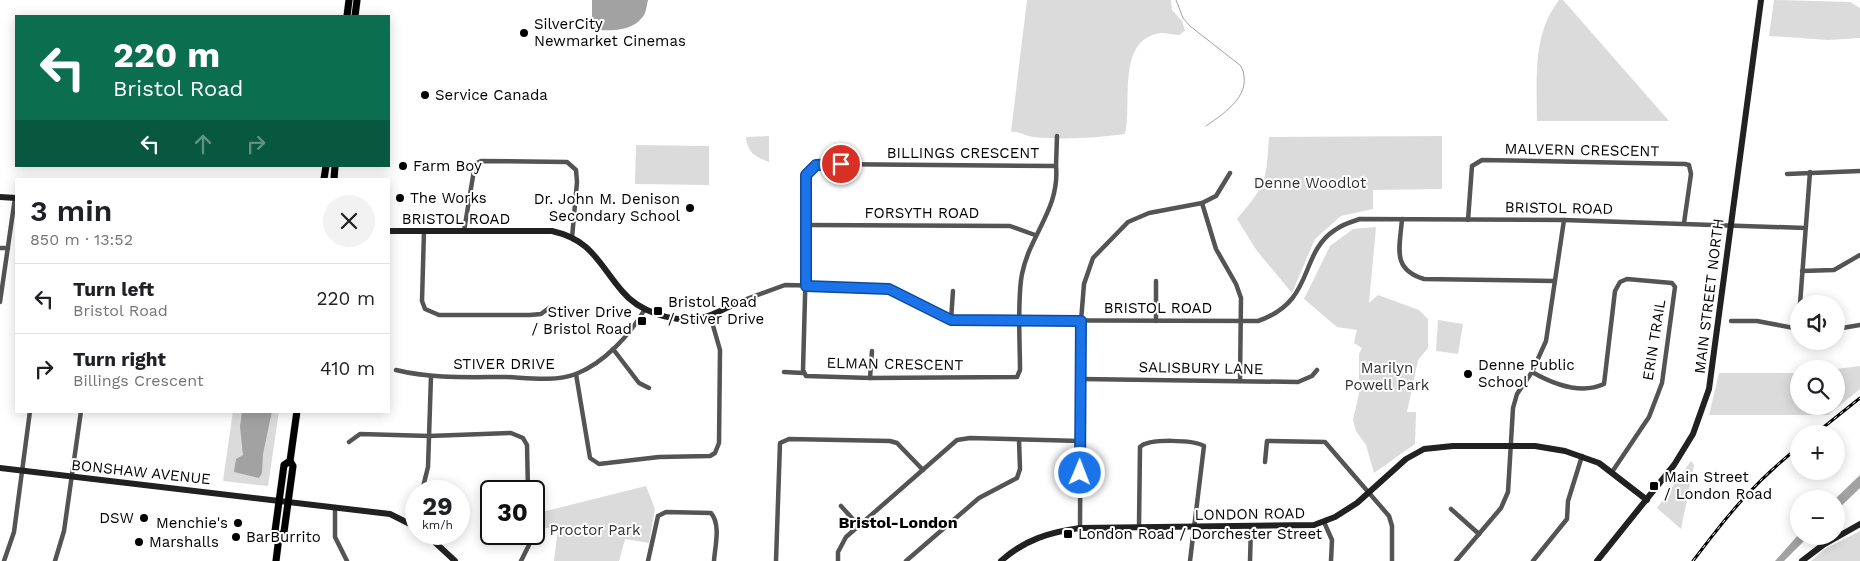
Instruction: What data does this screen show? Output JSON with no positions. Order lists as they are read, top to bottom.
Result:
{
  "streets": {
    "street": [
      "MALVERN CRESCENT",
      "BILLINGS CRESCENT",
      "BRISTOL ROAD",
      "FORSYTH ROAD",
      "MAIN STREET NORTH",
      "ERIN TRAIL",
      "STIVER DRIVE",
      "ELMAN CRESCENT",
      "SALISBURY LANE",
      "BONSHAW AVENUE",
      "LONDON ROAD"
    ]
  },
  "crossings": [
    ["MALVERN CRESCENT", "BRISTOL ROAD"],
    ["BILLINGS CRESCENT", "BRISTOL ROAD"],
    ["BILLINGS CRESCENT", "FORSYTH ROAD"],
    ["BILLINGS CRESCENT", "ELMAN CRESCENT"],
    ["BRISTOL ROAD", "MAIN STREET NORTH"],
    ["BRISTOL ROAD", "STIVER DRIVE"],
    ["BRISTOL ROAD", "ELMAN CRESCENT"],
    ["MAIN STREET NORTH", "LONDON ROAD"],
    ["ERIN TRAIL", "LONDON ROAD"]
  ],
  "districts": ["Bristol-London"],
  "parks": ["Denne Woodlot", "Marilyn Powell Park", "Proctor Park"],
  "places": {
    "other": [
      "SilverCity Newmarket Cinemas",
      "Service Canada",
      "Farm Boy",
      "The Works",
      "Dr. John M. Denison Secondary School",
      "Denne Public School",
      "DSW",
      "Menchie's",
      "BarBurrito",
      "Marshalls"
    ],
    "transit": [
      "Bristol Road / Stiver Drive",
      "Stiver Drive / Bristol Road",
      "Main Street / London Road",
      "London Road / Dorchester Street"
    ]
  },
  "page": {
    "turn": ["220 m", "Bristol Road"],
    "heading": ["3 min", "850 m · 13:52"],
    "list": [
      {
        "name": "Turn left",
        "note": "Bristol Road",
        "value": "220 m"
      },
      {
        "name": "Turn right",
        "note": "Billings Crescent",
        "value": "410 m"
      }
    ],
    "map_buttons": ["+", "−"],
    "speed": "29 km/h",
    "limit": "30"
  }
}
